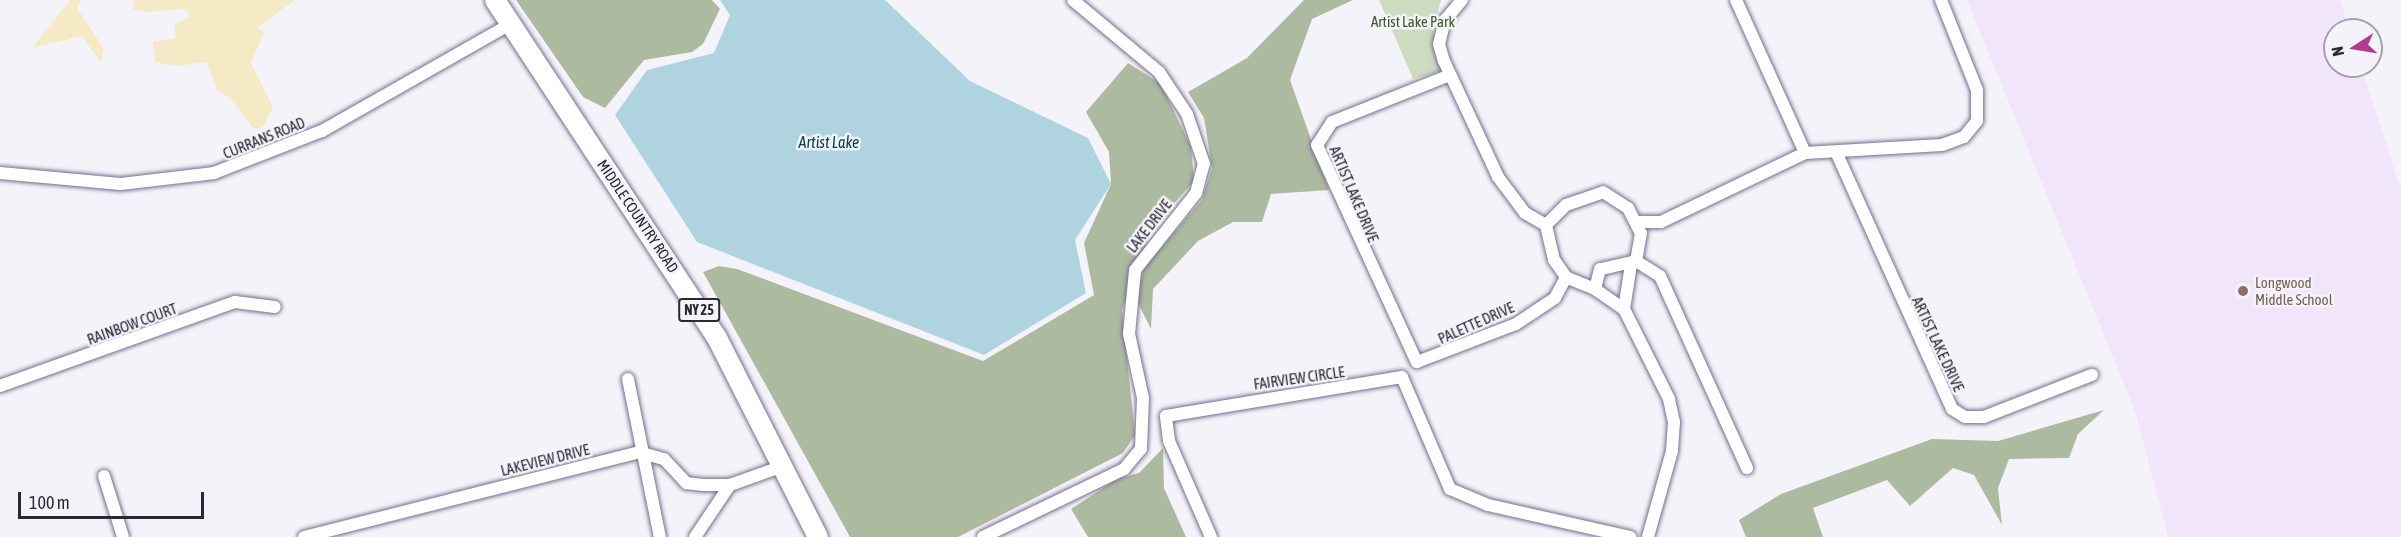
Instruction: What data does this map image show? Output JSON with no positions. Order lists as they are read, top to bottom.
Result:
{
  "streets": {
    "main road": ["MIDDLE COUNTRY ROAD", "NY 25"],
    "street": [
      "CURRANS ROAD",
      "ARTIST LAKE DRIVE",
      "LAKE DRIVE",
      "PALETTE DRIVE",
      "RAINBOW COURT",
      "FAIRVIEW CIRCLE",
      "LAKEVIEW DRIVE"
    ]
  },
  "crossings": [
    ["CURRANS ROAD", "MIDDLE COUNTRY ROAD"],
    ["ARTIST LAKE DRIVE", "PALETTE DRIVE"]
  ],
  "water": ["Artist Lake"],
  "parks": ["Artist Lake Park"],
  "places": ["Longwood Middle School"],
  "scale_bar": "100 m",
  "north": "left"
}
